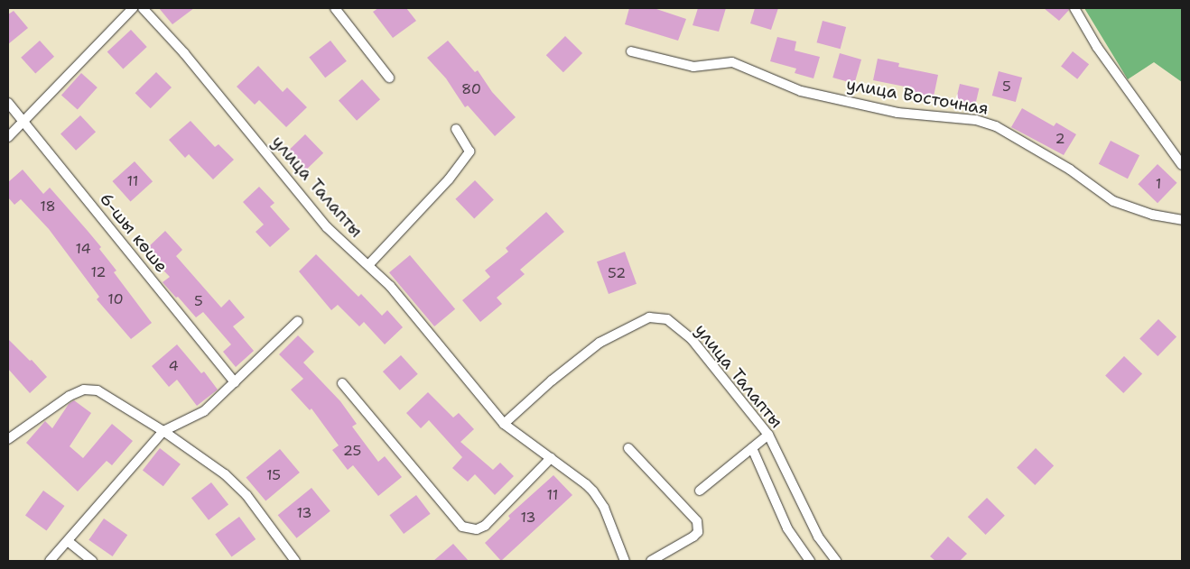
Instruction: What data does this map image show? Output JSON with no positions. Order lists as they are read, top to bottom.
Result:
{
  "streets": {
    "street": ["улица Восточная", "улица Талапты", "6-шы көше"]
  },
  "house_numbers": [
    "5",
    "80",
    "2",
    "11",
    "1",
    "18",
    "14",
    "12",
    "52",
    "10",
    "5",
    "4",
    "25",
    "15",
    "11",
    "13",
    "13"
  ]
}
